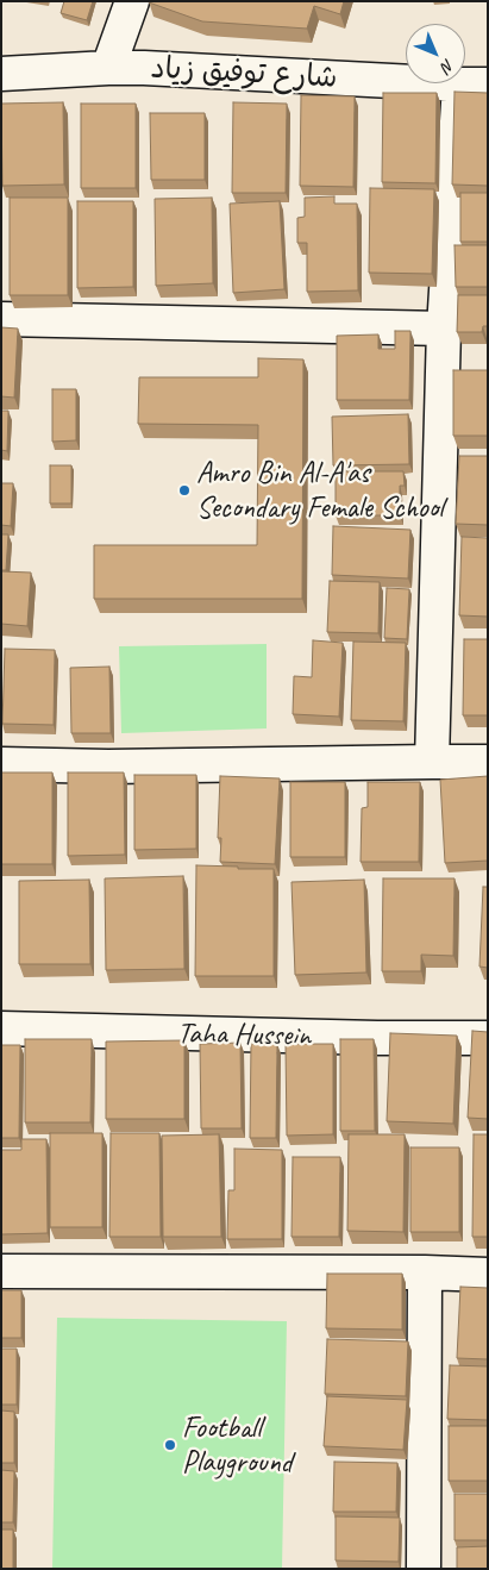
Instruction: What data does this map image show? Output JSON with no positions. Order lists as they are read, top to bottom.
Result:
{
  "streets": {
    "street": ["شارع توفيق زياد", "Taha Hussein"]
  },
  "places": ["Amro Bin Al-A'as Secondary Female School", "Football Playground"],
  "north": "bottom right"
}
